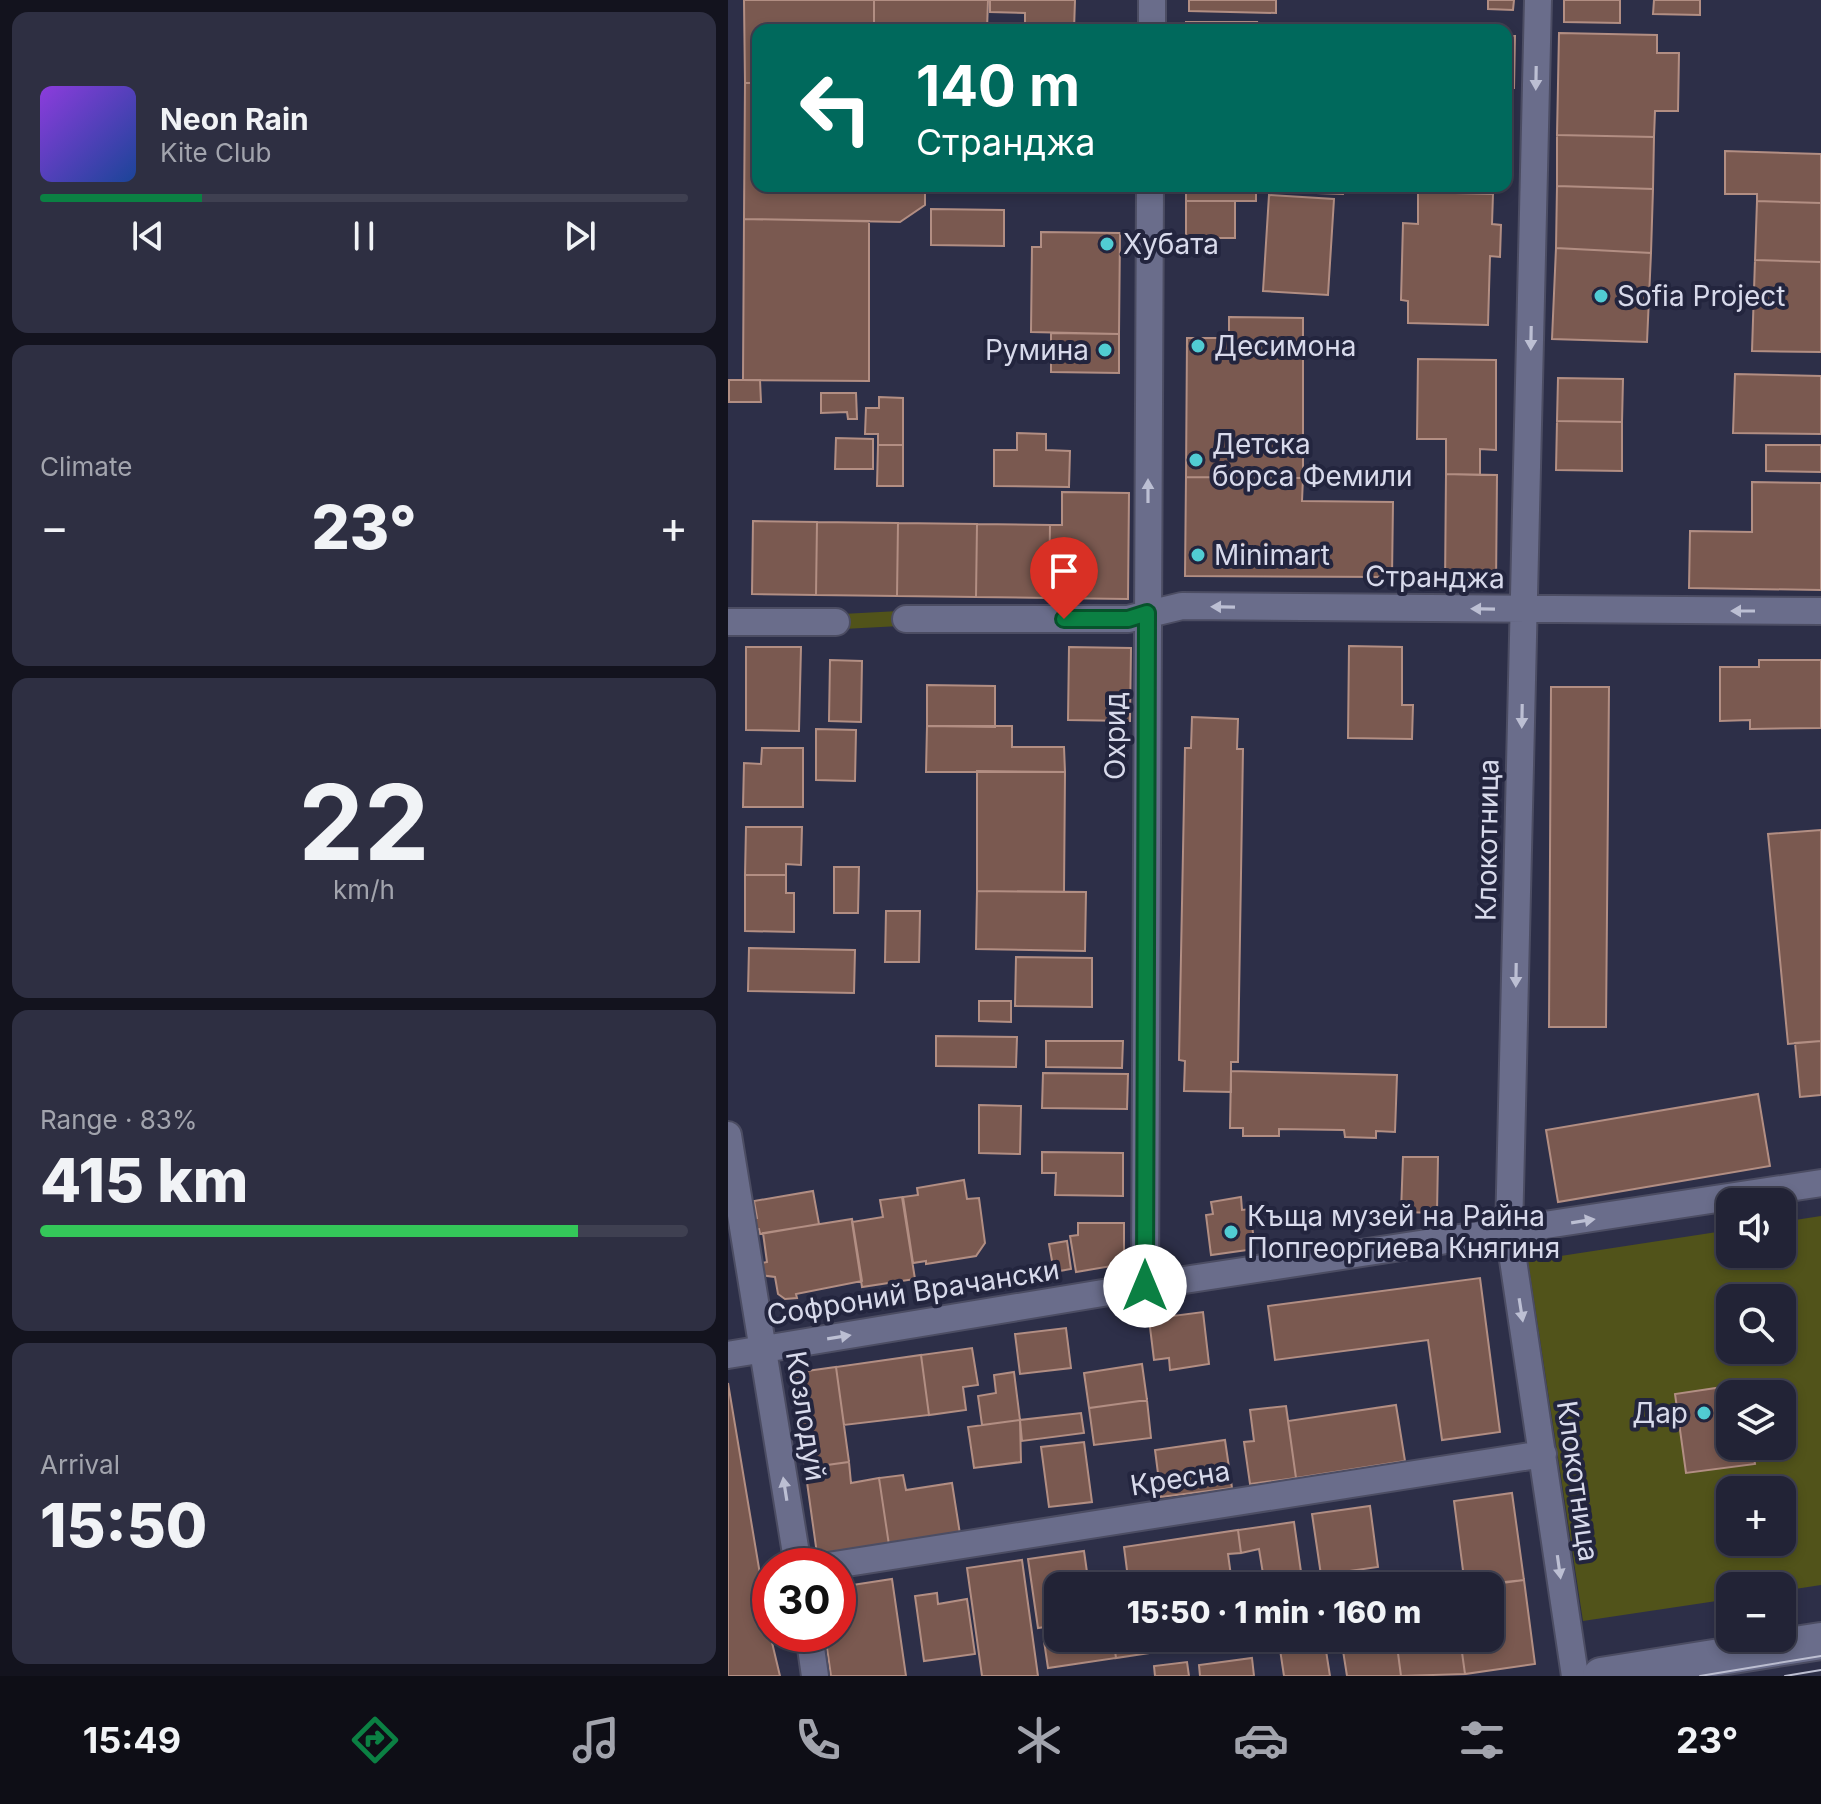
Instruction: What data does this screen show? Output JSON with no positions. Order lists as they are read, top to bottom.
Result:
{
  "streets": {
    "street": [
      "Странджа",
      "Охрид",
      "Клокотница",
      "Софроний Врачански",
      "Козлодуй",
      "Кресна"
    ]
  },
  "crossings": [
    ["Странджа", "Охрид"],
    ["Странджа", "Клокотница"],
    ["Охрид", "Софроний Врачански"],
    ["Клокотница", "Софроний Врачански"],
    ["Клокотница", "Кресна"],
    ["Софроний Врачански", "Козлодуй"]
  ],
  "one_way": [
    "Странджа",
    "Охрид",
    "Клокотница",
    "Софроний Врачански",
    "Козлодуй"
  ],
  "places": [
    "Хубата",
    "Sofia Project",
    "Десимона",
    "Румина",
    "Детска борса Фемили",
    "Minimart",
    "Къща музей на Райна Попгеоргиева Княгиня",
    "Дар"
  ],
  "page": {
    "turn": ["140 m", "Странджа"],
    "song": ["Neon Rain", "Kite Club"],
    "tile": [
      "Climate",
      ["22", "km/h"],
      ["Range · 83%", "415 km"],
      ["Arrival", "15:50"]
    ],
    "heat": ["−", "23°", "+"],
    "map_buttons": ["+", "−"],
    "limit": "30",
    "trip": "15:50 · 1 min · 160 m",
    "tabs": ["15:49", "23°"]
  }
}
